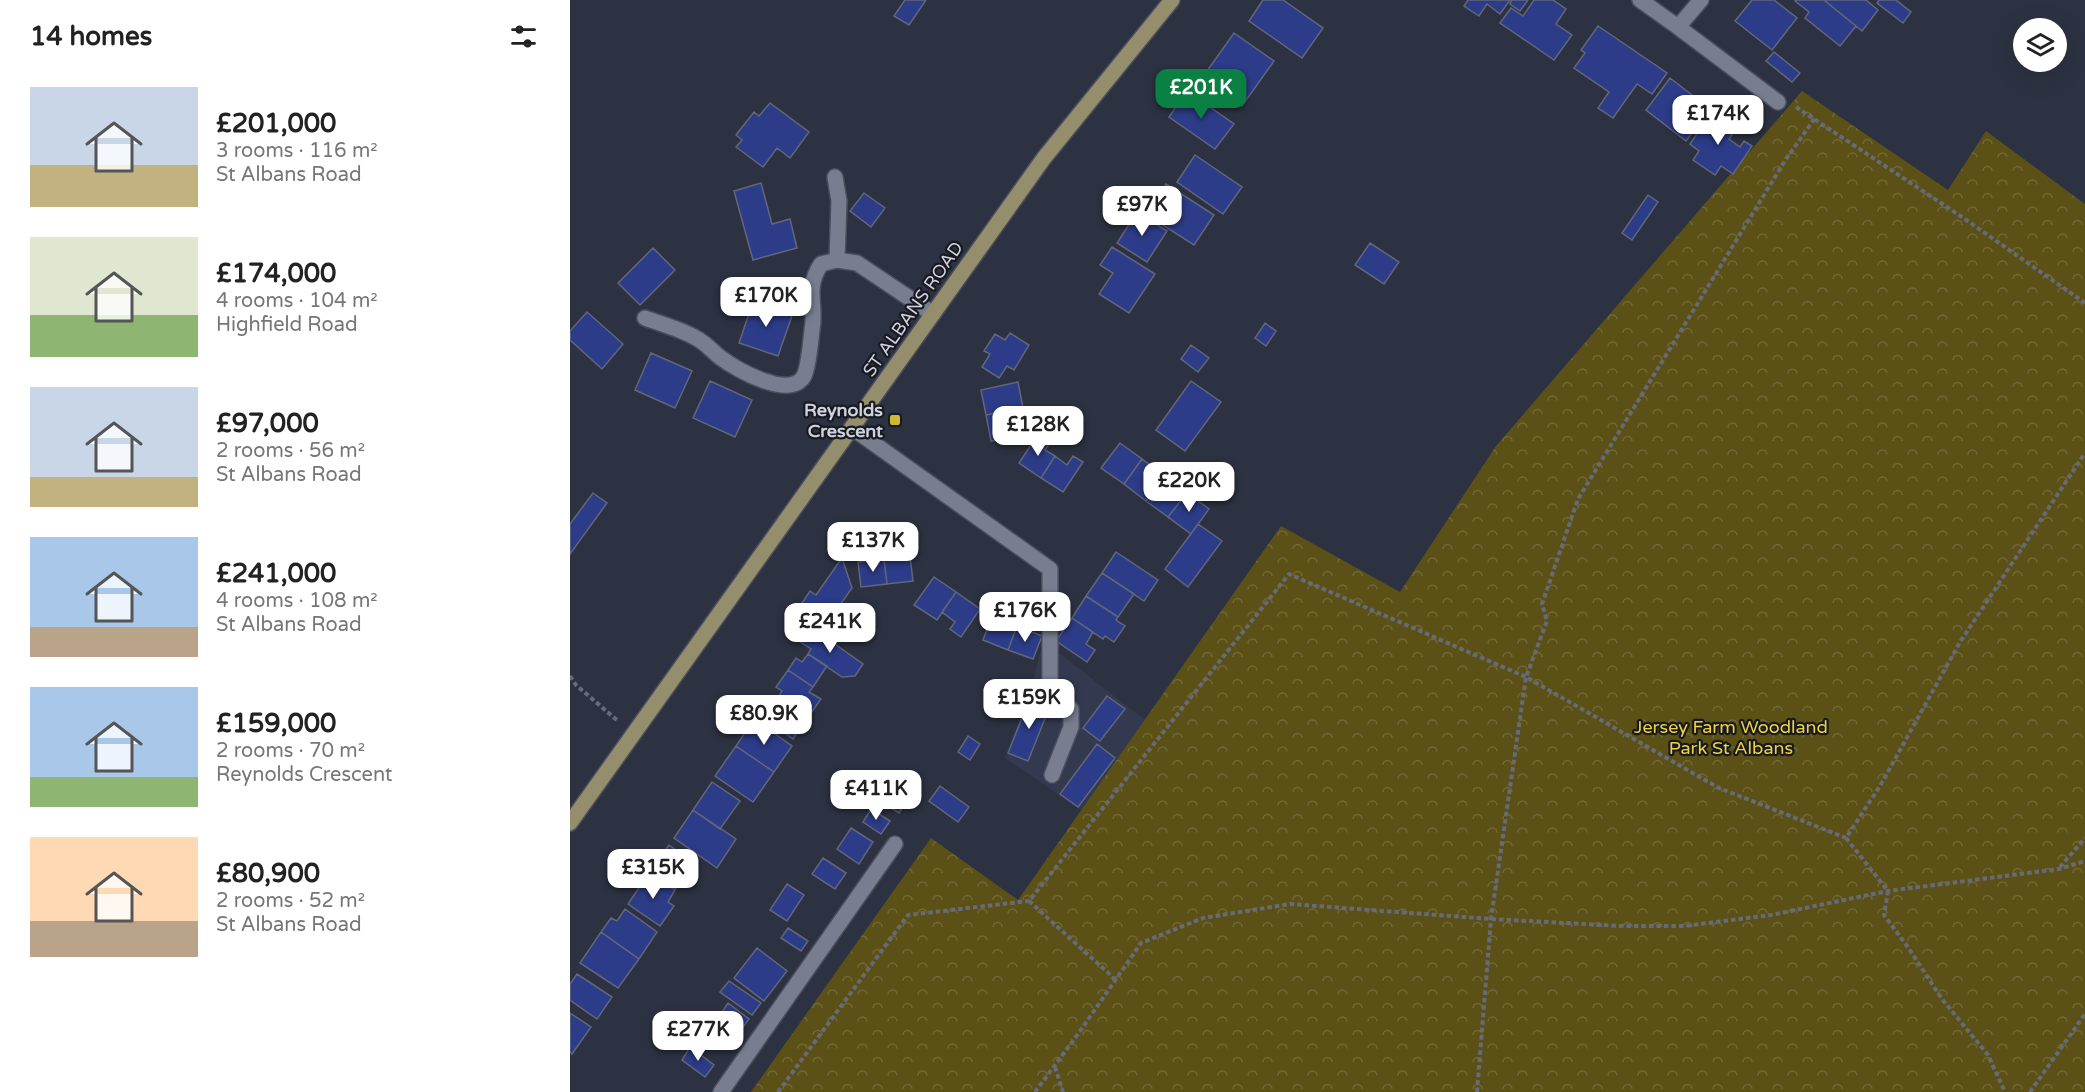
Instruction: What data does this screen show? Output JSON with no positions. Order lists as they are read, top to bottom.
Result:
{
  "streets": {
    "main road": ["ST ALBANS ROAD"]
  },
  "parks": ["Jersey Farm Woodland Park St Albans"],
  "places": {
    "transit": ["Reynolds Crescent"]
  },
  "page": {
    "heading": "14 homes",
    "price": [
      "£201K",
      "£174K",
      "£97K",
      "£170K",
      "£128K",
      "£220K",
      "£137K",
      "£176K",
      "£241K",
      "£159K",
      "£80.9K",
      "£411K",
      "£315K",
      "£277K"
    ],
    "list": [
      {
        "name": "£201,000",
        "note": "3 rooms · 116 m² · St Albans Road"
      },
      {
        "name": "£174,000",
        "note": "4 rooms · 104 m² · Highfield Road"
      },
      {
        "name": "£97,000",
        "note": "2 rooms · 56 m² · St Albans Road"
      },
      {
        "name": "£241,000",
        "note": "4 rooms · 108 m² · St Albans Road"
      },
      {
        "name": "£159,000",
        "note": "2 rooms · 70 m² · Reynolds Crescent"
      },
      {
        "name": "£80,900",
        "note": "2 rooms · 52 m² · St Albans Road"
      }
    ]
  }
}
